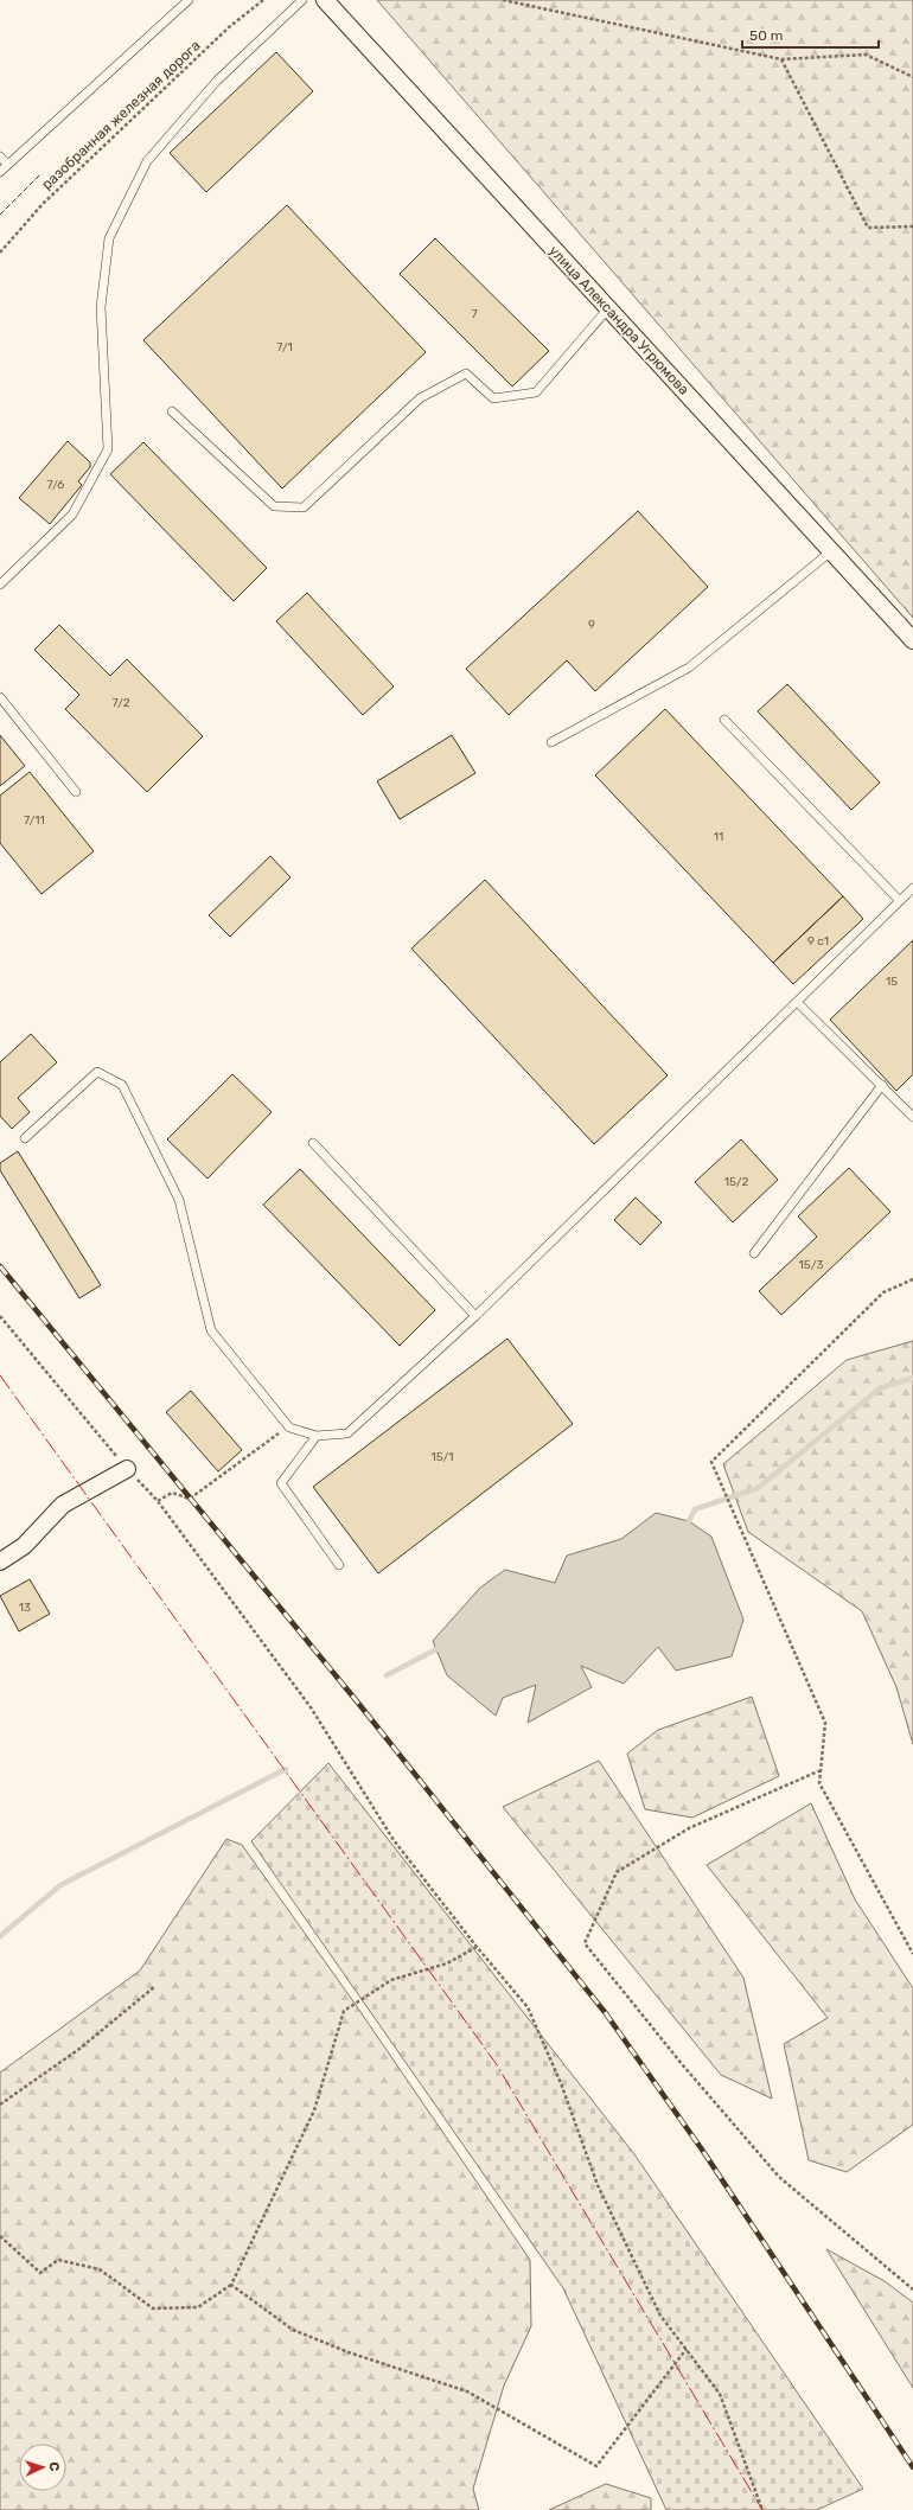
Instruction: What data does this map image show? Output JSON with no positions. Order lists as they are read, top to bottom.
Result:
{
  "streets": {
    "street": ["улица Александра Угрюмова"],
    "path": ["разобранная железная дорога"]
  },
  "house_numbers": [
    "7",
    "7/1",
    "7/6",
    "9",
    "7/2",
    "7/11",
    "11",
    "9 с1",
    "15",
    "15/2",
    "15/3",
    "15/1",
    "13"
  ],
  "scale_bar": "50 m",
  "north": "right"
}
